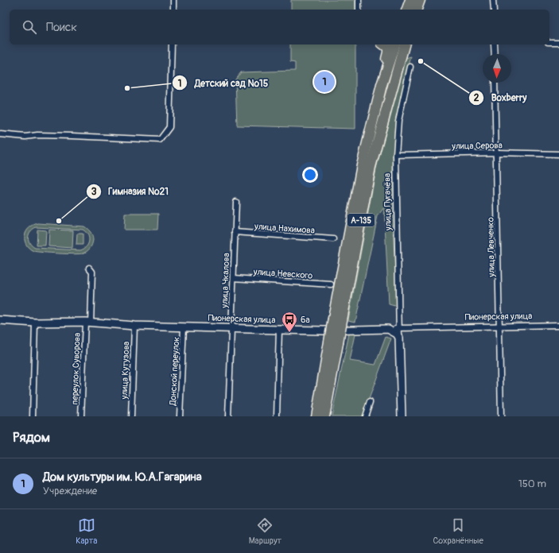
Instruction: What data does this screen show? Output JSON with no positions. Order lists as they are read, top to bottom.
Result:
{
  "streets": {
    "highway": ["А-135"],
    "street": [
      "улица Серова",
      "улица Пугачёва",
      "улица Нахимова",
      "улица Левченко",
      "улица Невского",
      "улица Чкалова",
      "Пионерская улица",
      "переулок Суворова",
      "улица Кутузова",
      "Донской переулок"
    ]
  },
  "crossings": [
    ["улица Серова", "улица Пугачёва"],
    ["улица Серова", "улица Левченко"],
    ["улица Пугачёва", "Пионерская улица"],
    ["улица Нахимова", "улица Чкалова"],
    ["улица Левченко", "Пионерская улица"],
    ["улица Невского", "улица Чкалова"],
    ["улица Чкалова", "Пионерская улица"],
    ["Пионерская улица", "переулок Суворова"],
    ["Пионерская улица", "улица Кутузова"],
    ["Пионерская улица", "Донской переулок"]
  ],
  "places": {
    "other": ["Boxberry", "Детский сад №15", "Гимназия №21"],
    "bus stop": ["6а"]
  },
  "north": "bottom",
  "page": {
    "search": "Поиск",
    "pins": "1",
    "heading": "Рядом",
    "list": [
      {
        "mark": "1",
        "name": "Дом культуры им. Ю.А.Гагарина",
        "note": "Учреждение",
        "value": "150 m"
      }
    ],
    "nav": ["Карта", "Маршрут", "Сохранённые"]
  }
}
